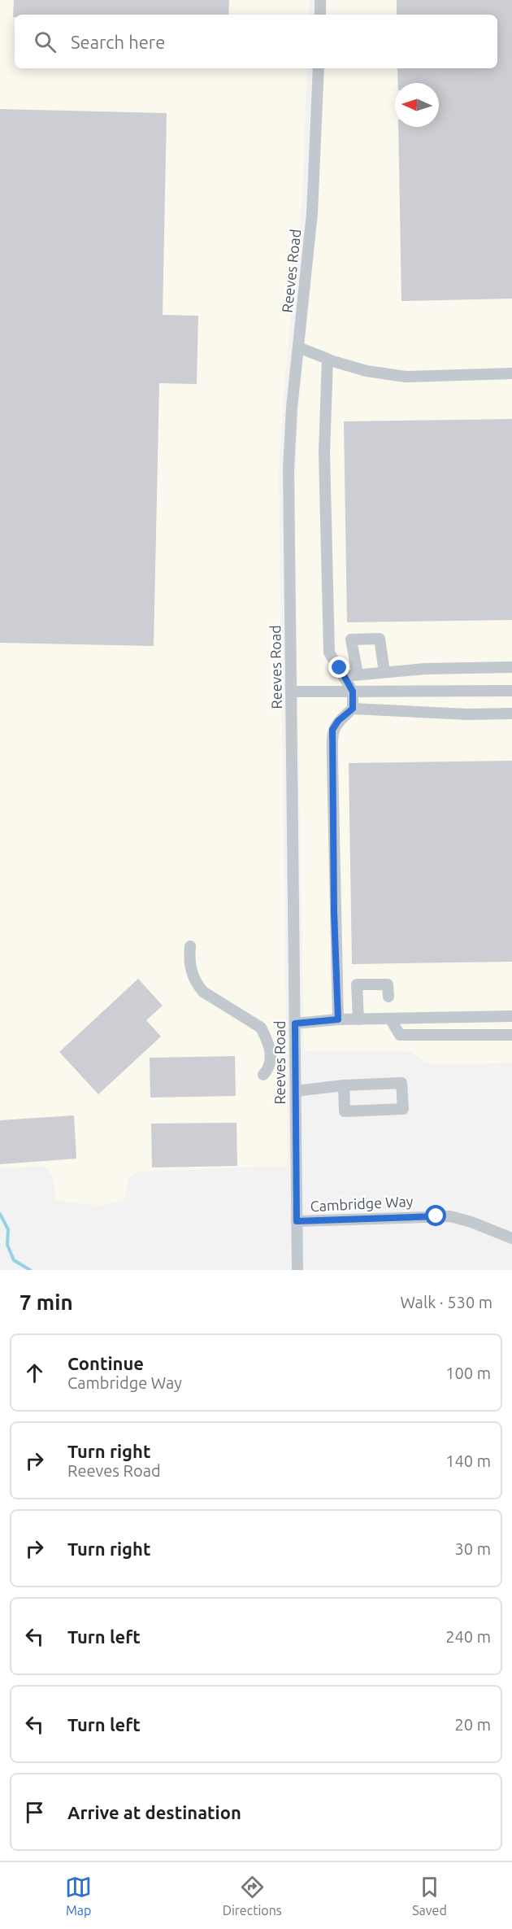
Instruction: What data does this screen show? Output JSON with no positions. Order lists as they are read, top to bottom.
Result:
{
  "streets": {
    "street": ["Reeves Road", "Cambridge Way"]
  },
  "crossings": [
    ["Reeves Road", "Cambridge Way"]
  ],
  "north": "left",
  "page": {
    "search": "Search here",
    "heading": ["7 min", "Walk · 530 m"],
    "list": [
      ["Continue", "Cambridge Way", "100 m"],
      ["Turn right", "Reeves Road", "140 m"],
      ["Turn right", "30 m"],
      ["Turn left", "240 m"],
      ["Turn left", "20 m"],
      "Arrive at destination"
    ],
    "nav": ["Map", "Directions", "Saved"]
  }
}
